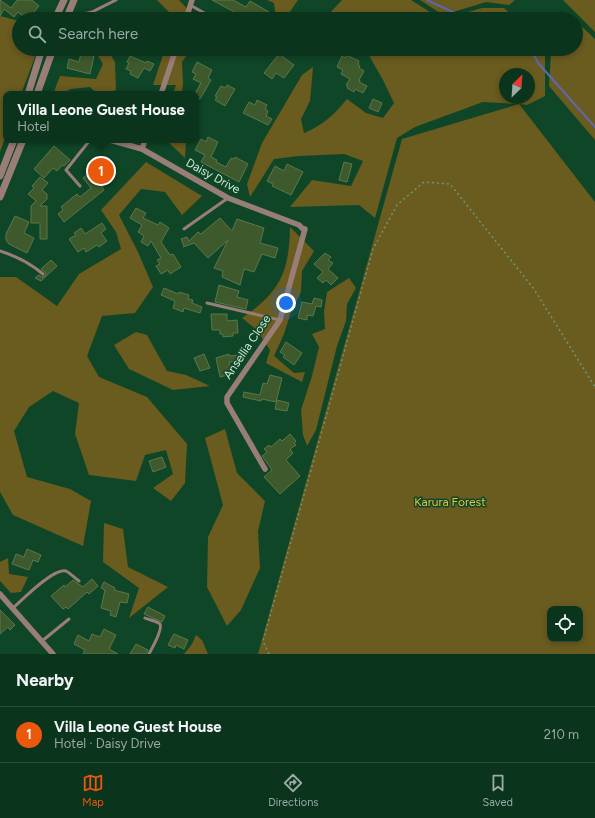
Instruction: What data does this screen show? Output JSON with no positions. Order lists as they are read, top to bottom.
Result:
{
  "streets": {
    "street": ["Daisy Drive", "Ansellia Close"]
  },
  "crossings": [
    ["Daisy Drive", "Ansellia Close"]
  ],
  "parks": ["Karura Forest"],
  "north": "top right",
  "page": {
    "search": "Search here",
    "popup": ["Villa Leone Guest House", "Hotel"],
    "pins": "1",
    "heading": "Nearby",
    "list": [
      {
        "mark": "1",
        "name": "Villa Leone Guest House",
        "note": "Hotel · Daisy Drive",
        "value": "210 m"
      }
    ],
    "nav": ["Map", "Directions", "Saved"]
  }
}
